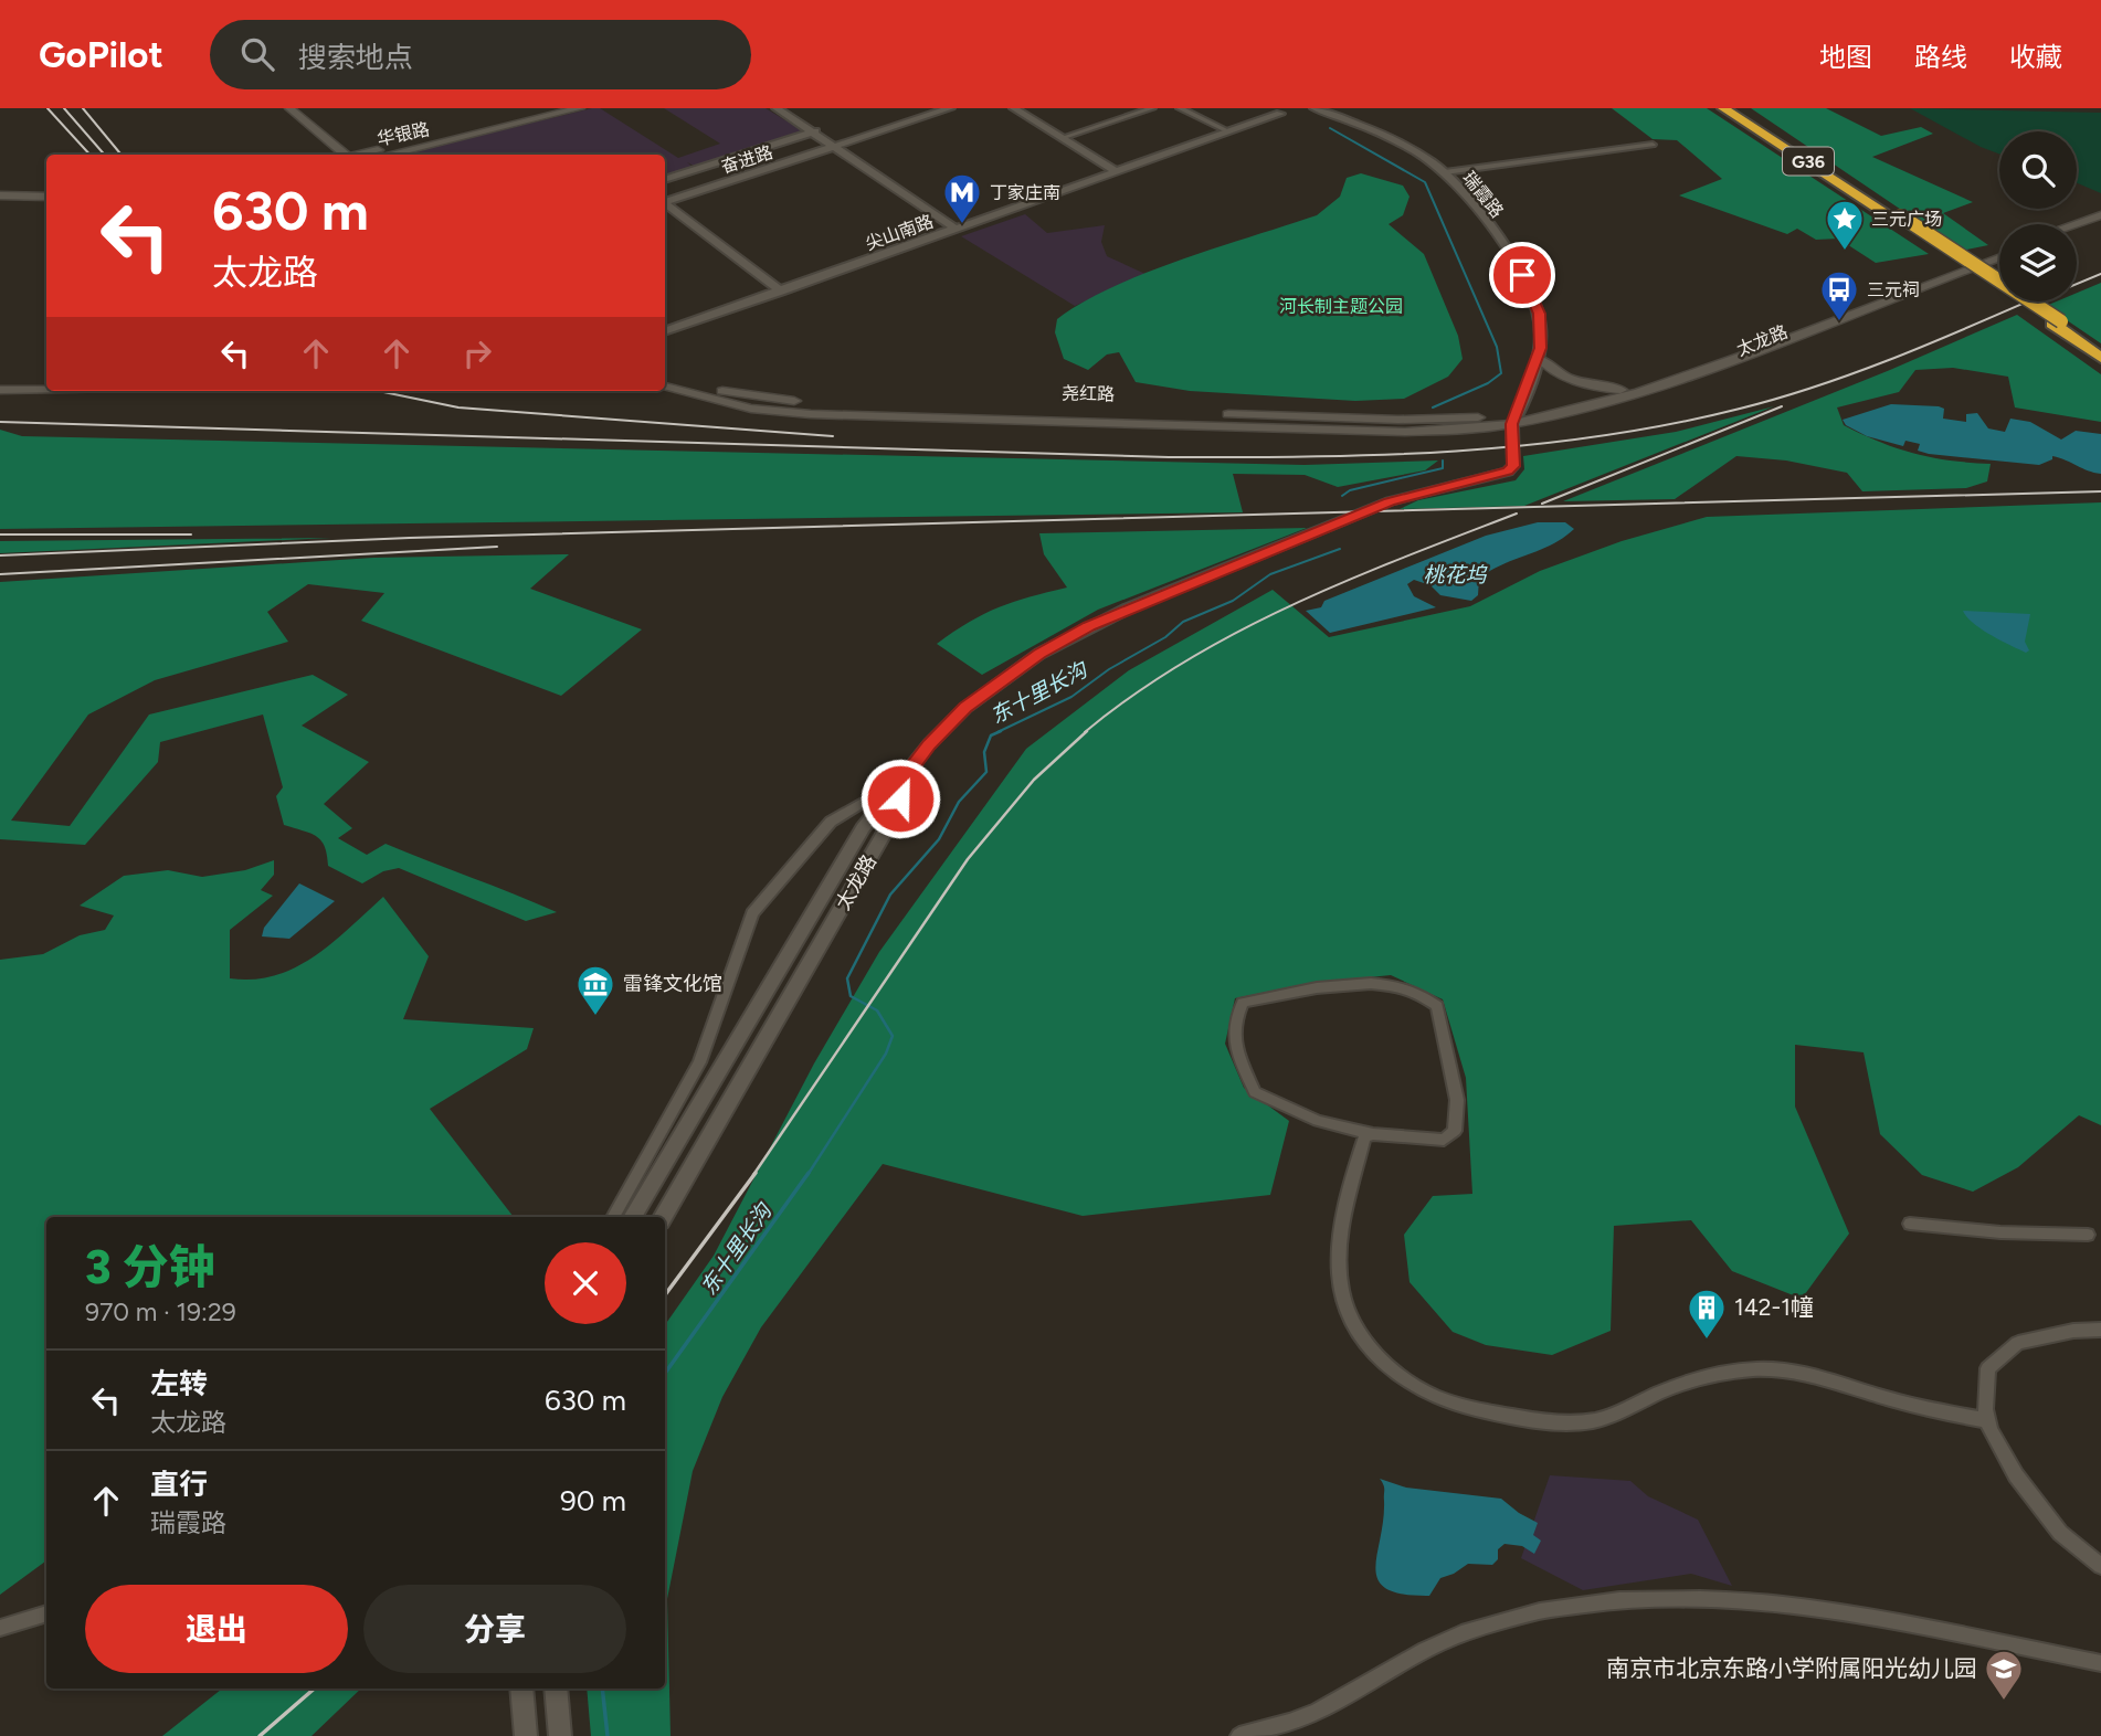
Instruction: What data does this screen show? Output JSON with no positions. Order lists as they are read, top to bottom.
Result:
{
  "streets": {
    "highway": ["G36"],
    "main road": ["华银路", "太龙路", "尧红路"],
    "street": ["奋进路", "瑞霞路", "尖山南路"]
  },
  "crossings": [
    ["瑞霞路", "太龙路"],
    ["瑞霞路", "尧红路"],
    ["太龙路", "尧红路"]
  ],
  "water": ["桃花坞", "东十里长沟"],
  "parks": ["河长制主题公园"],
  "places": {
    "metro station": ["丁家庄南"],
    "place": ["三元广场"],
    "bus stop": ["三元祠"],
    "museum": ["雷锋文化馆"],
    "building": ["142-1幢"],
    "school or university": ["南京市北京东路小学附属阳光幼儿园"]
  },
  "page": {
    "header": "GoPilot",
    "search": "搜索地点",
    "nav": ["地图", "路线", "收藏"],
    "turn": ["630 m", "太龙路"],
    "heading": ["3 分钟", "970 m · 19:29"],
    "list": [
      {
        "name": "左转",
        "note": "太龙路",
        "value": "630 m"
      },
      {
        "name": "直行",
        "note": "瑞霞路",
        "value": "90 m"
      }
    ],
    "buttons": ["退出", "分享"]
  }
}
